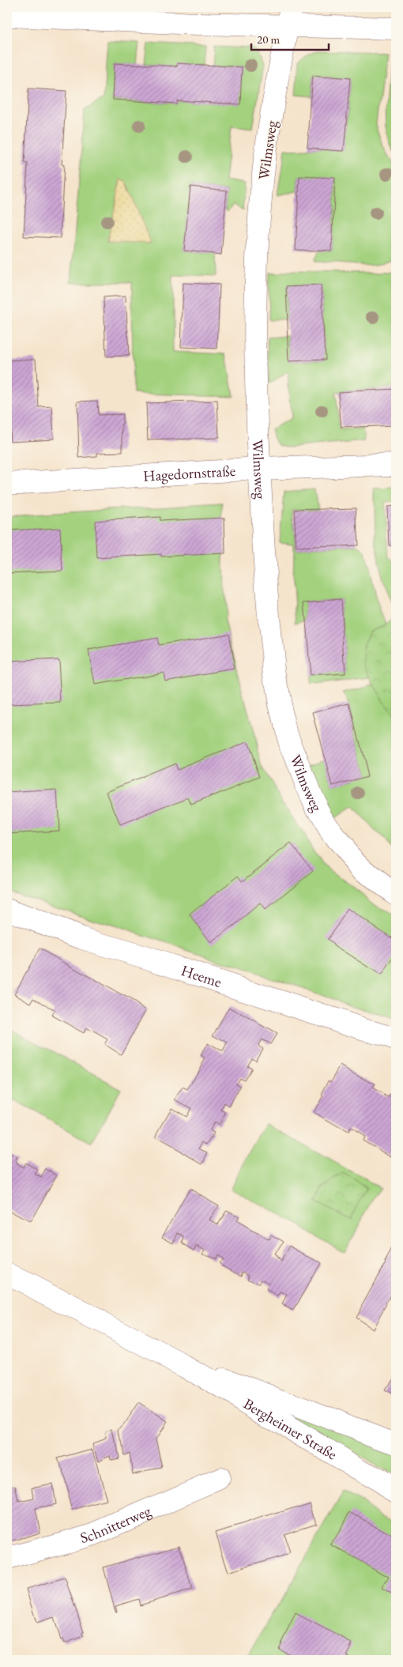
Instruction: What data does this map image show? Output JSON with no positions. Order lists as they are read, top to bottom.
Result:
{
  "streets": {
    "street": [
      "Wilmsweg",
      "Hagedornstraße",
      "Heeme",
      "Bergheimer Straße",
      "Schnitterweg"
    ]
  },
  "crossings": [
    ["Wilmsweg", "Hagedornstraße"]
  ],
  "scale_bar": "20 m"
}
